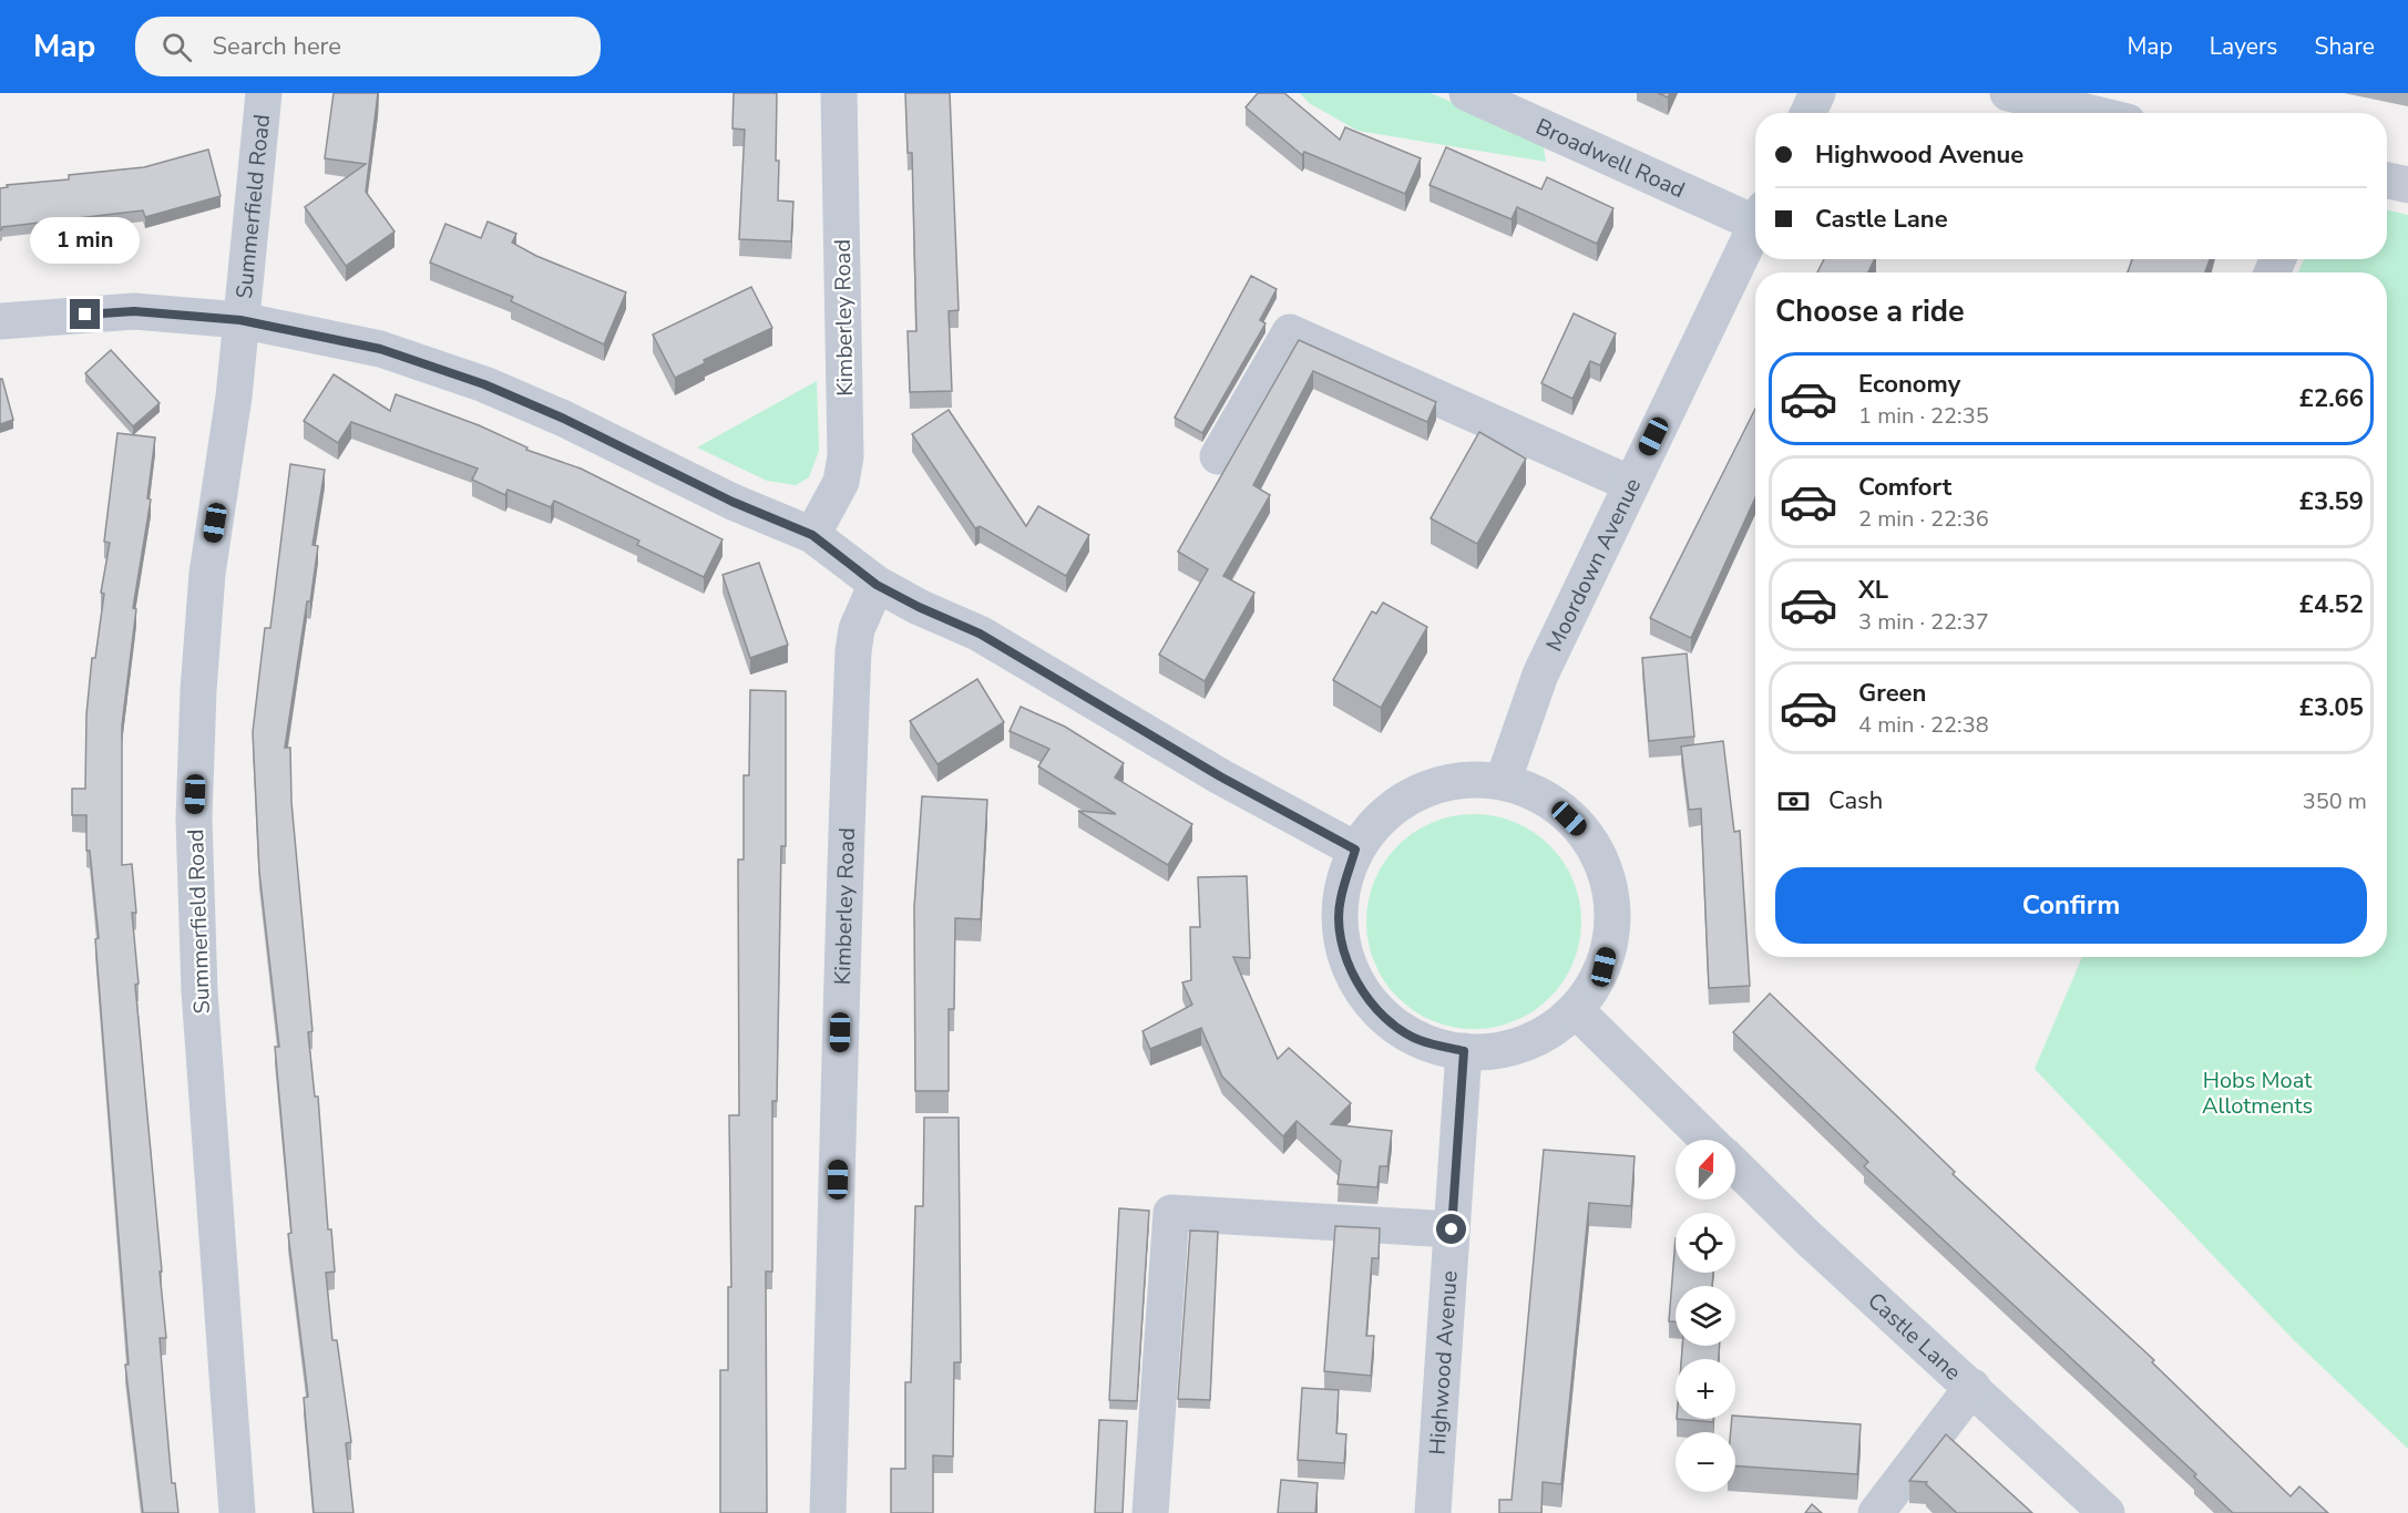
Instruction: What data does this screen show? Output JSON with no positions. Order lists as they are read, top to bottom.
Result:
{
  "streets": {
    "street": [
      "Broadwell Road",
      "Summerfield Road",
      "Kimberley Road",
      "Moordown Avenue",
      "Castle Lane",
      "Highwood Avenue"
    ]
  },
  "parks": ["Hobs Moat Allotments"],
  "north": "top",
  "page": {
    "header": "Map",
    "search": "Search here",
    "nav": ["Map", "Layers", "Share"],
    "banner": ["Highwood Avenue", "Castle Lane"],
    "bubble": "1 min",
    "heading": "Choose a ride",
    "list": [
      {
        "name": "Economy",
        "note": "1 min · 22:35",
        "value": "£2.66"
      },
      {
        "name": "Comfort",
        "note": "2 min · 22:36",
        "value": "£3.59"
      },
      {
        "name": "XL",
        "note": "3 min · 22:37",
        "value": "£4.52"
      },
      {
        "name": "Green",
        "note": "4 min · 22:38",
        "value": "£3.05"
      }
    ],
    "pay": ["Cash", "350 m"],
    "buttons": "Confirm",
    "map_buttons": ["+", "−"]
  }
}
